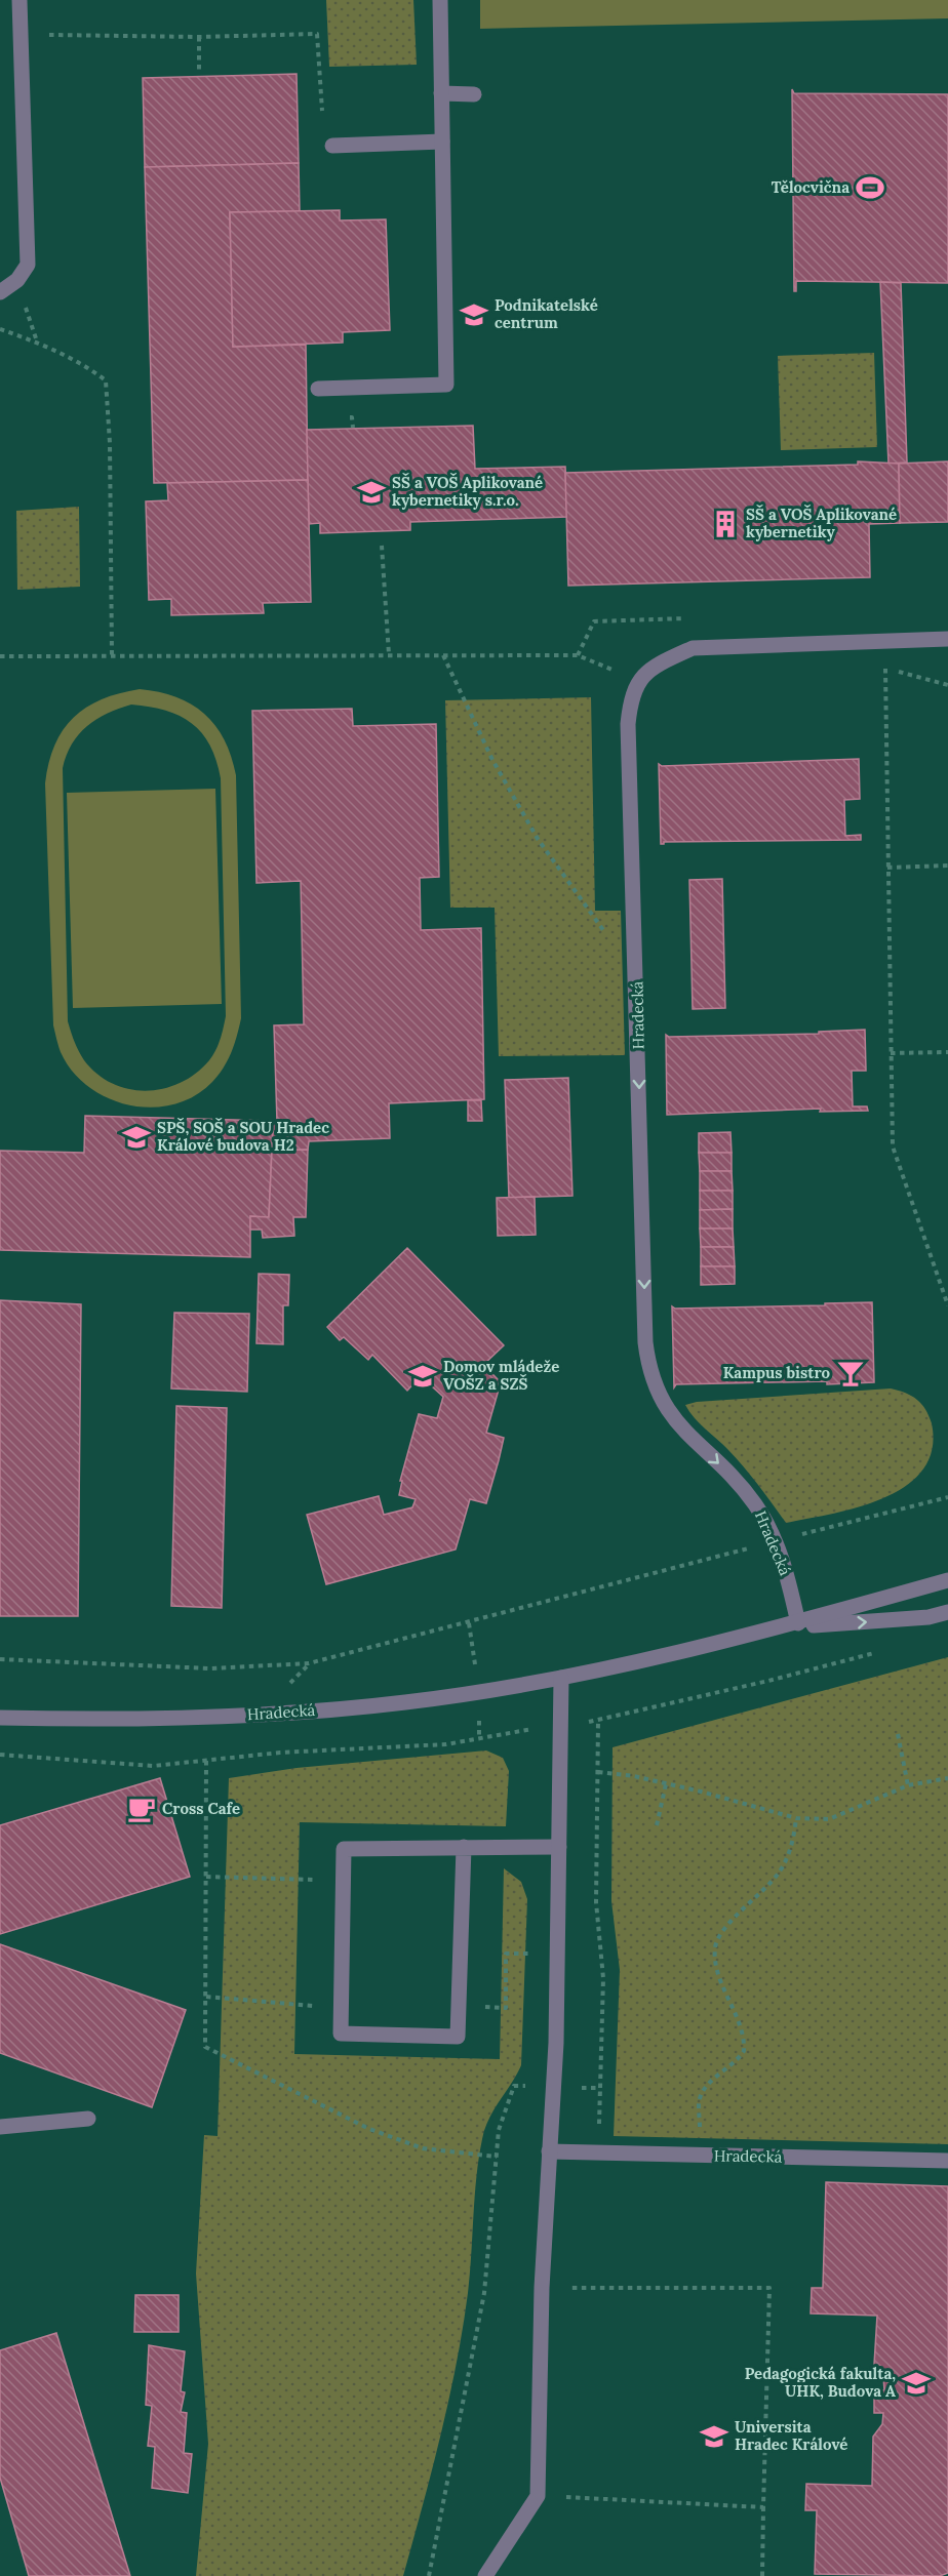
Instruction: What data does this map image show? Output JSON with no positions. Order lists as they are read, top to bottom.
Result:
{
  "streets": {
    "street": ["Hradecká"]
  },
  "one_way": ["Hradecká"],
  "places": {
    "sports": ["Tělocvična"],
    "school or university": [
      "Podnikatelské centrum",
      "SŠ a VOŠ Aplikované kybernetiky s.r.o.",
      "SPŠ, SOŠ a SOU Hradec Králové budova H2",
      "Domov mládeže VOŠZ a SZŠ",
      "Pedagogická fakulta, UHK, Budova A",
      "Universita Hradec Králové"
    ],
    "building": ["SŠ a VOŠ Aplikované kybernetiky"],
    "bar": ["Kampus bistro"],
    "cafe": ["Cross Cafe"]
  }
}
